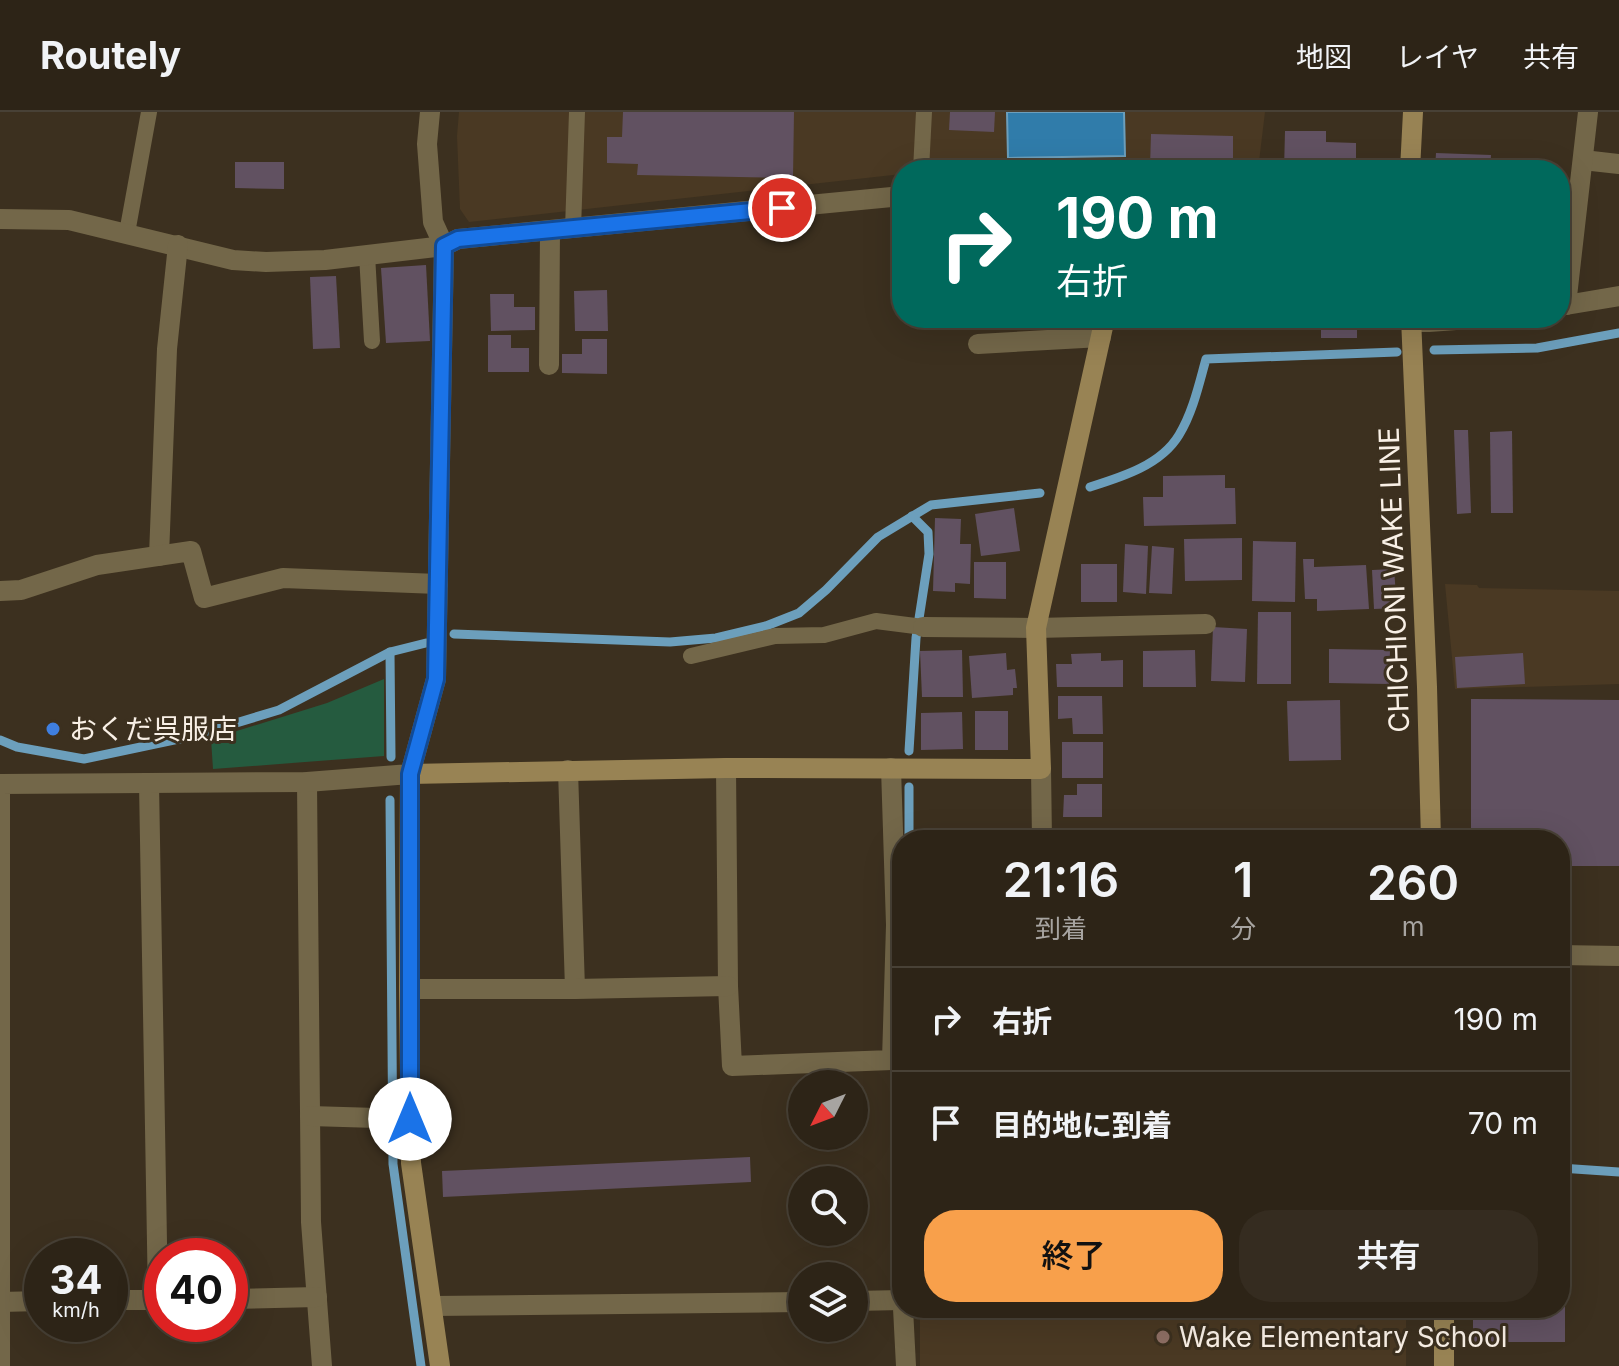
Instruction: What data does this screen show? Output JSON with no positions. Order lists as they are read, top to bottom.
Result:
{
  "streets": {
    "street": ["CHICHIONI WAKE LINE"]
  },
  "places": ["おくだ呉服店", "Wake Elementary School"],
  "north": "bottom left",
  "page": {
    "header": "Routely",
    "nav": ["地図", "レイヤ", "共有"],
    "turn": ["190 m", "右折"],
    "eta": [
      "21:16",
      "到着",
      "1",
      "分",
      "260",
      "m"
    ],
    "list": [
      {
        "name": "右折",
        "value": "190 m"
      },
      {
        "name": "目的地に到着",
        "value": "70 m"
      }
    ],
    "buttons": ["終了", "共有"],
    "speed": "34 km/h",
    "limit": "40"
  }
}
